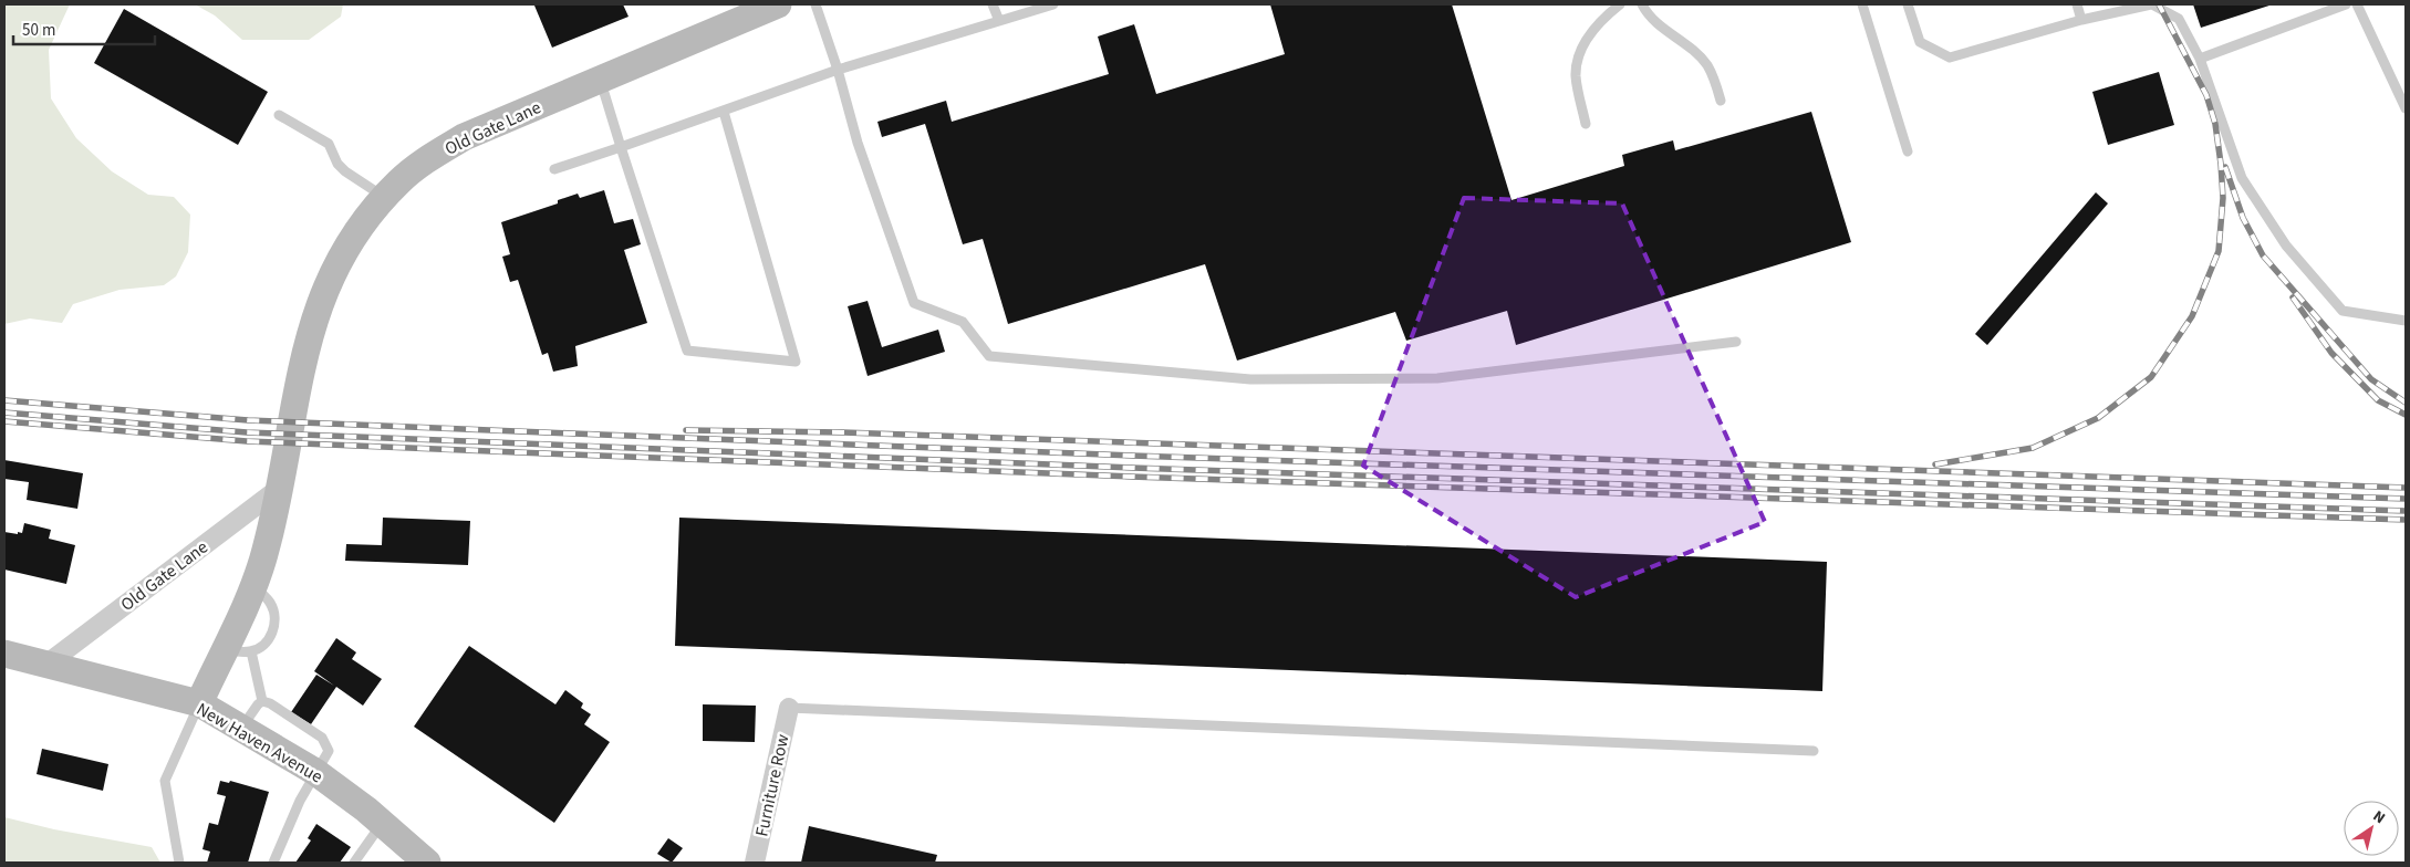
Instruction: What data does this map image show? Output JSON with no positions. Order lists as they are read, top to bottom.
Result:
{
  "streets": {
    "main road": ["Old Gate Lane", "New Haven Avenue"],
    "street": ["Furniture Row"]
  },
  "crossings": [
    ["Old Gate Lane", "New Haven Avenue"]
  ],
  "scale_bar": "50 m",
  "north": "top right"
}
